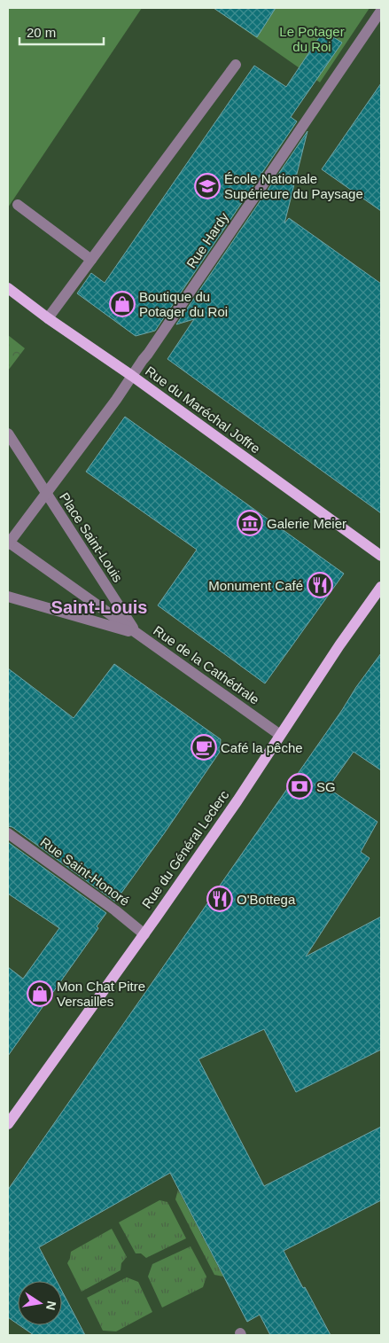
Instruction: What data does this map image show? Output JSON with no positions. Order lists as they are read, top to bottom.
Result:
{
  "streets": {
    "main road": ["Rue du Maréchal Joffre", "Rue du Général Leclerc"],
    "street": [
      "Rue Hardy",
      "Place Saint-Louis",
      "Rue de la Cathédrale",
      "Rue Saint-Honoré"
    ]
  },
  "crossings": [
    ["Rue Hardy", "Rue du Maréchal Joffre"],
    ["Rue Hardy", "Place Saint-Louis"],
    ["Rue Hardy", "Rue de la Cathédrale"],
    ["Place Saint-Louis", "Rue de la Cathédrale"],
    ["Rue de la Cathédrale", "Rue du Général Leclerc"],
    ["Rue du Général Leclerc", "Rue Saint-Honoré"]
  ],
  "districts": ["Saint-Louis"],
  "parks": ["Le Potager du Roi"],
  "places": {
    "school or university": ["École Nationale Supérieure du Paysage"],
    "shop": ["Boutique du Potager du Roi", "Mon Chat Pitre Versailles"],
    "museum": ["Galerie Meier"],
    "restaurant": ["Monument Café", "O'Bottega"],
    "cafe": ["Café la pêche"],
    "bank": ["SG"]
  },
  "scale_bar": "20 m",
  "north": "right"
}
